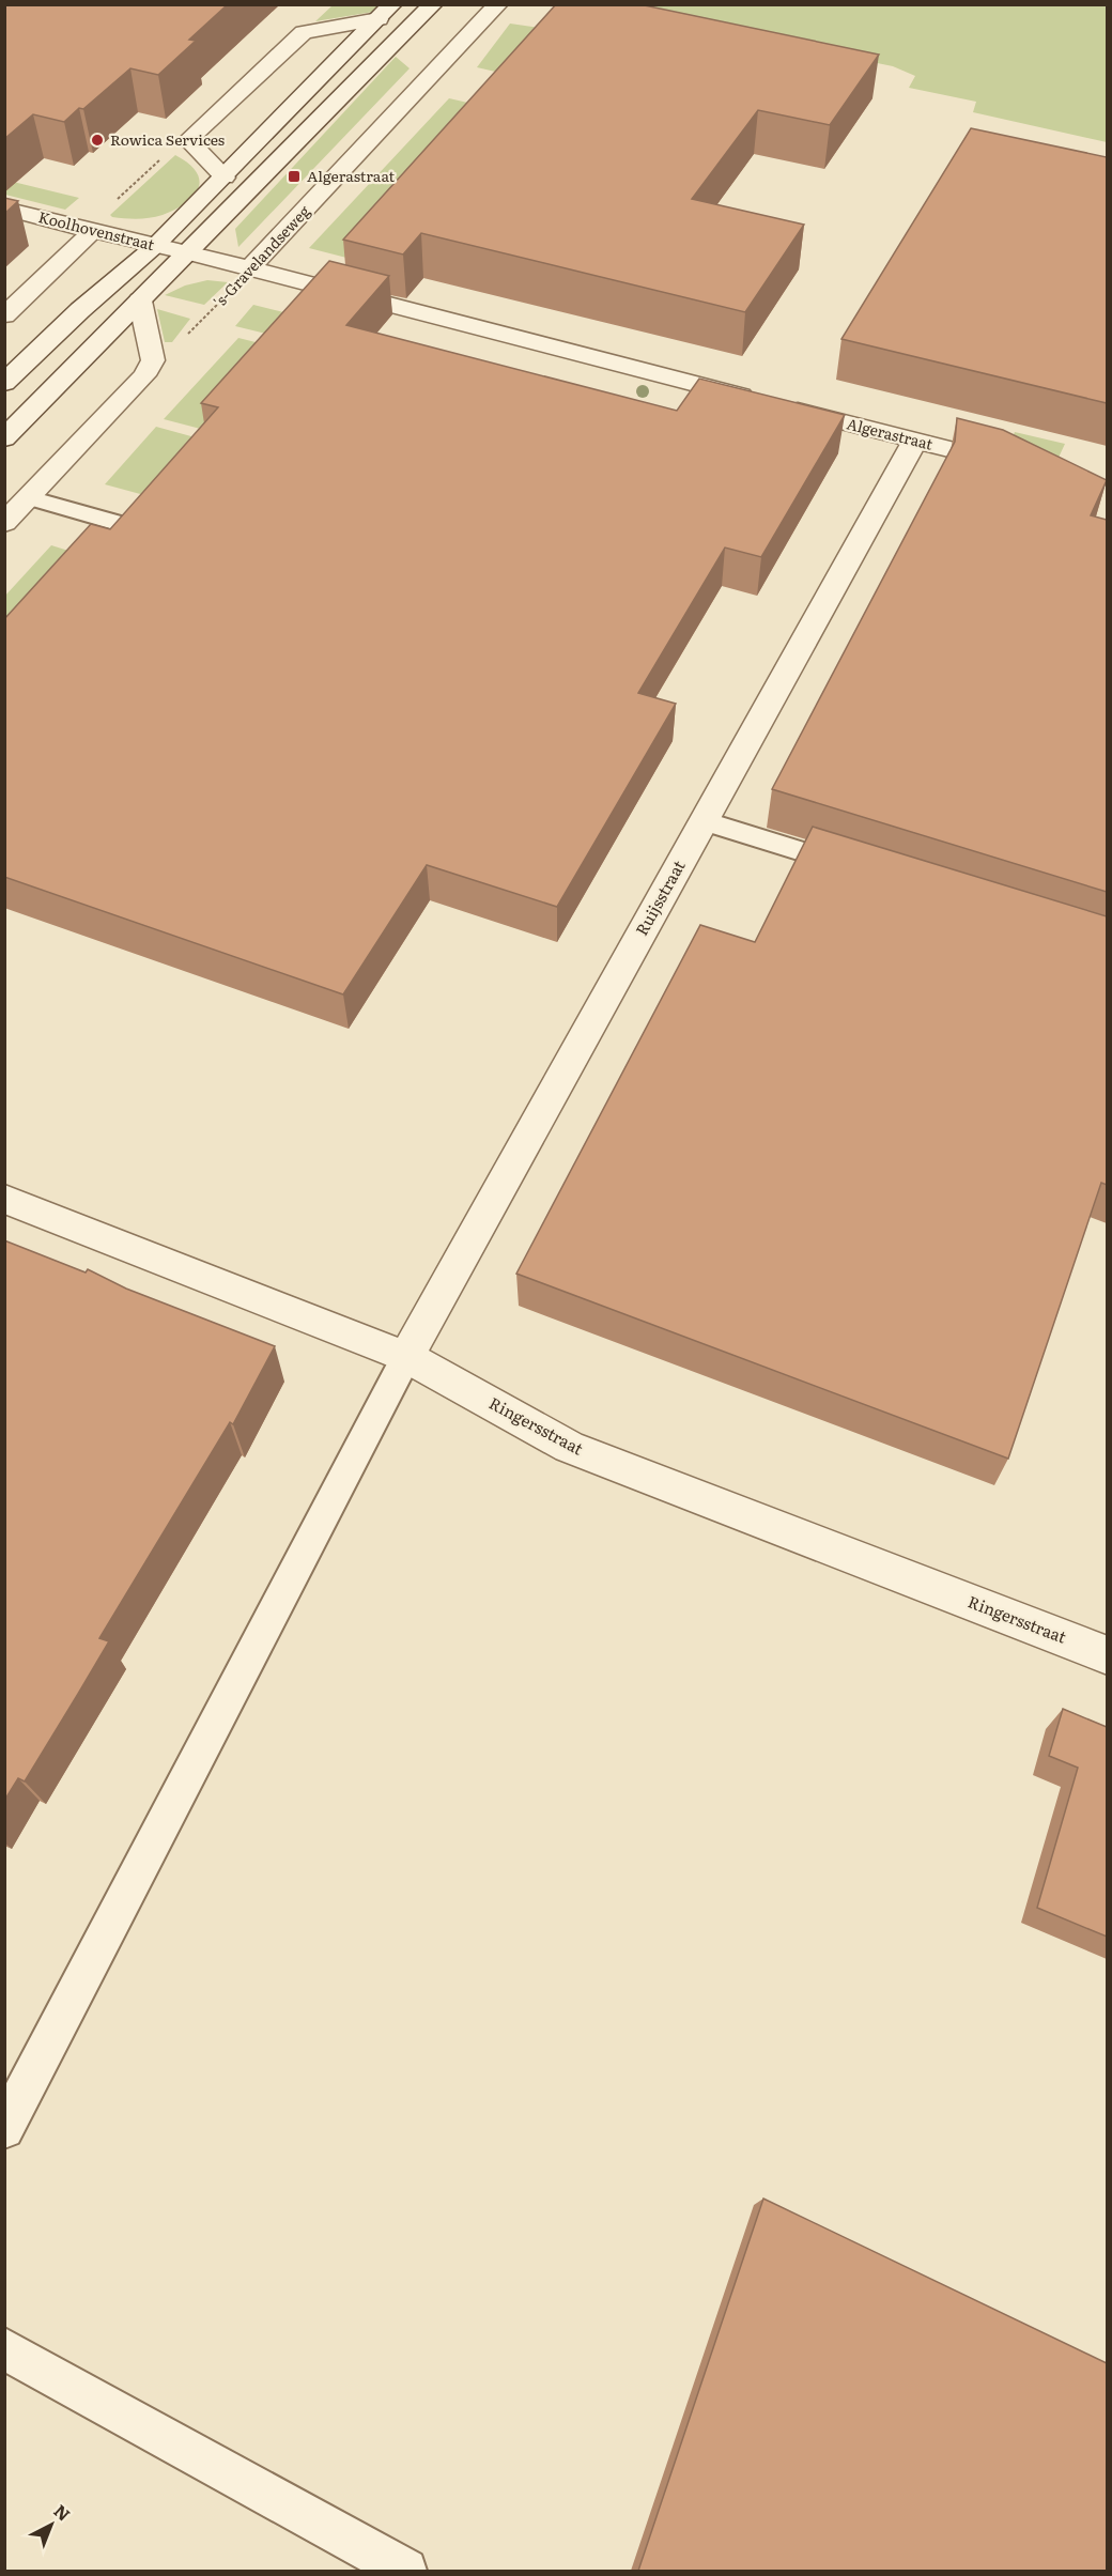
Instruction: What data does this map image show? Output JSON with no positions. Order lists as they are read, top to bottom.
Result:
{
  "streets": {
    "street": [
      "Koolhovenstraat",
      "'s-Gravelandseweg",
      "Algerastraat",
      "Ruijsstraat",
      "Ringersstraat"
    ]
  },
  "crossings": [
    ["Koolhovenstraat", "Algerastraat"],
    ["'s-Gravelandseweg", "Algerastraat"],
    ["Algerastraat", "Ruijsstraat"],
    ["Ruijsstraat", "Ringersstraat"]
  ],
  "places": {
    "other": ["Rowica Services"],
    "transit": ["Algerastraat"]
  },
  "north": "top right"
}
